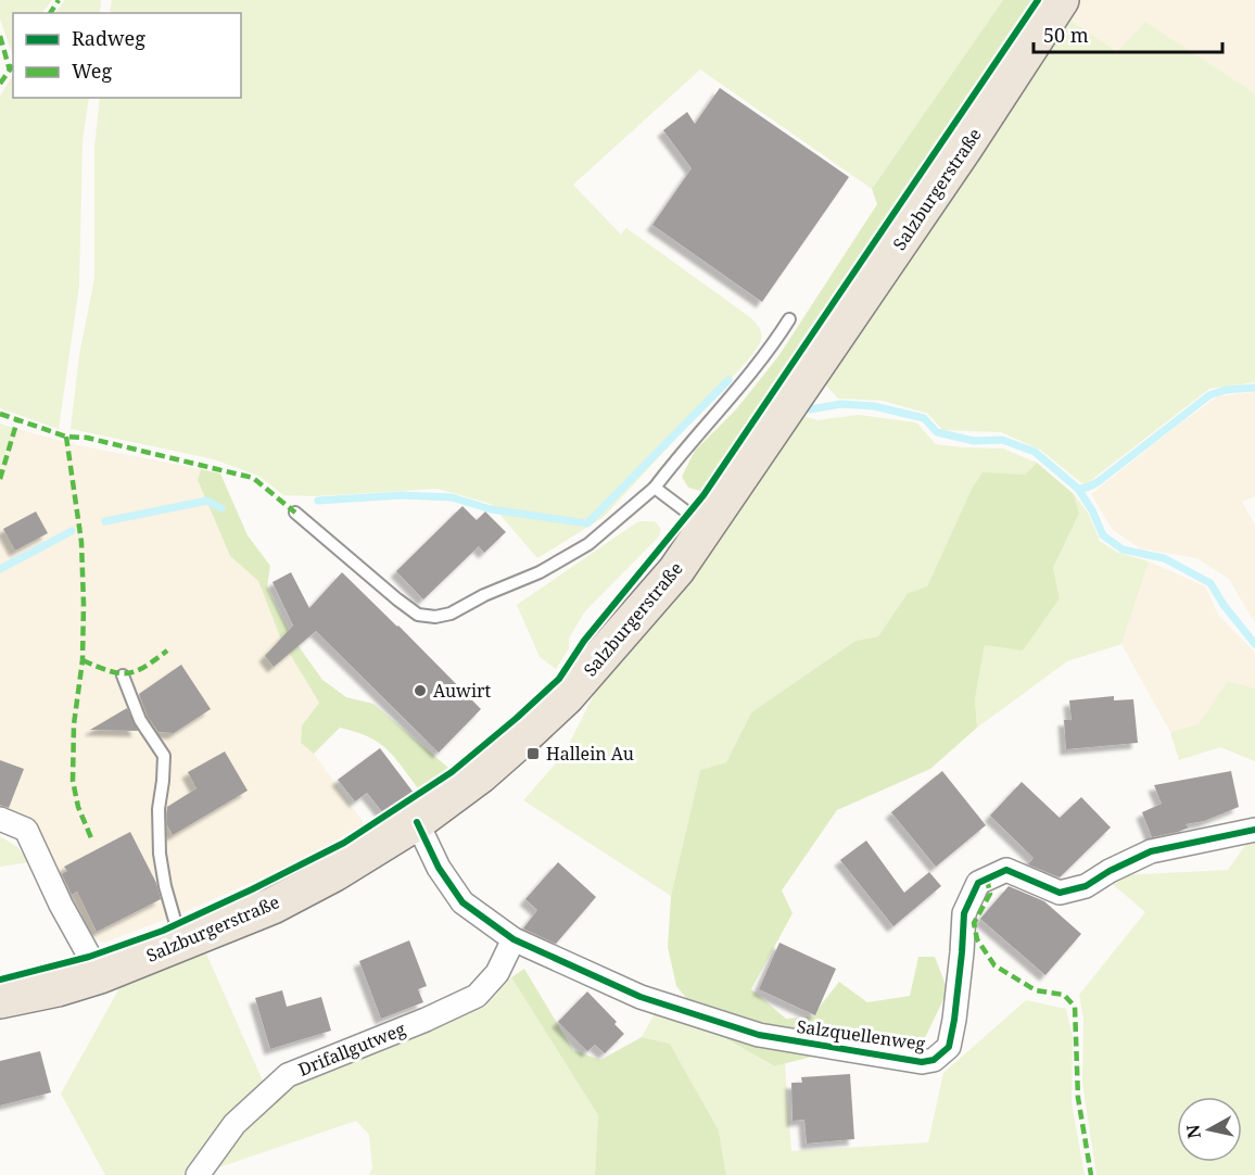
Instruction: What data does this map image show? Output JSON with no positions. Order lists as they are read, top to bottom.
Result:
{
  "streets": {
    "main road": ["Salzburgerstraße"],
    "street": ["Salzquellenweg", "Drifallgutweg"]
  },
  "crossings": [
    ["Salzburgerstraße", "Salzquellenweg"],
    ["Salzquellenweg", "Drifallgutweg"]
  ],
  "places": {
    "other": ["Auwirt"],
    "transit": ["Hallein Au"]
  },
  "legend": ["Radweg", "Weg"],
  "scale_bar": "50 m",
  "north": "left"
}
